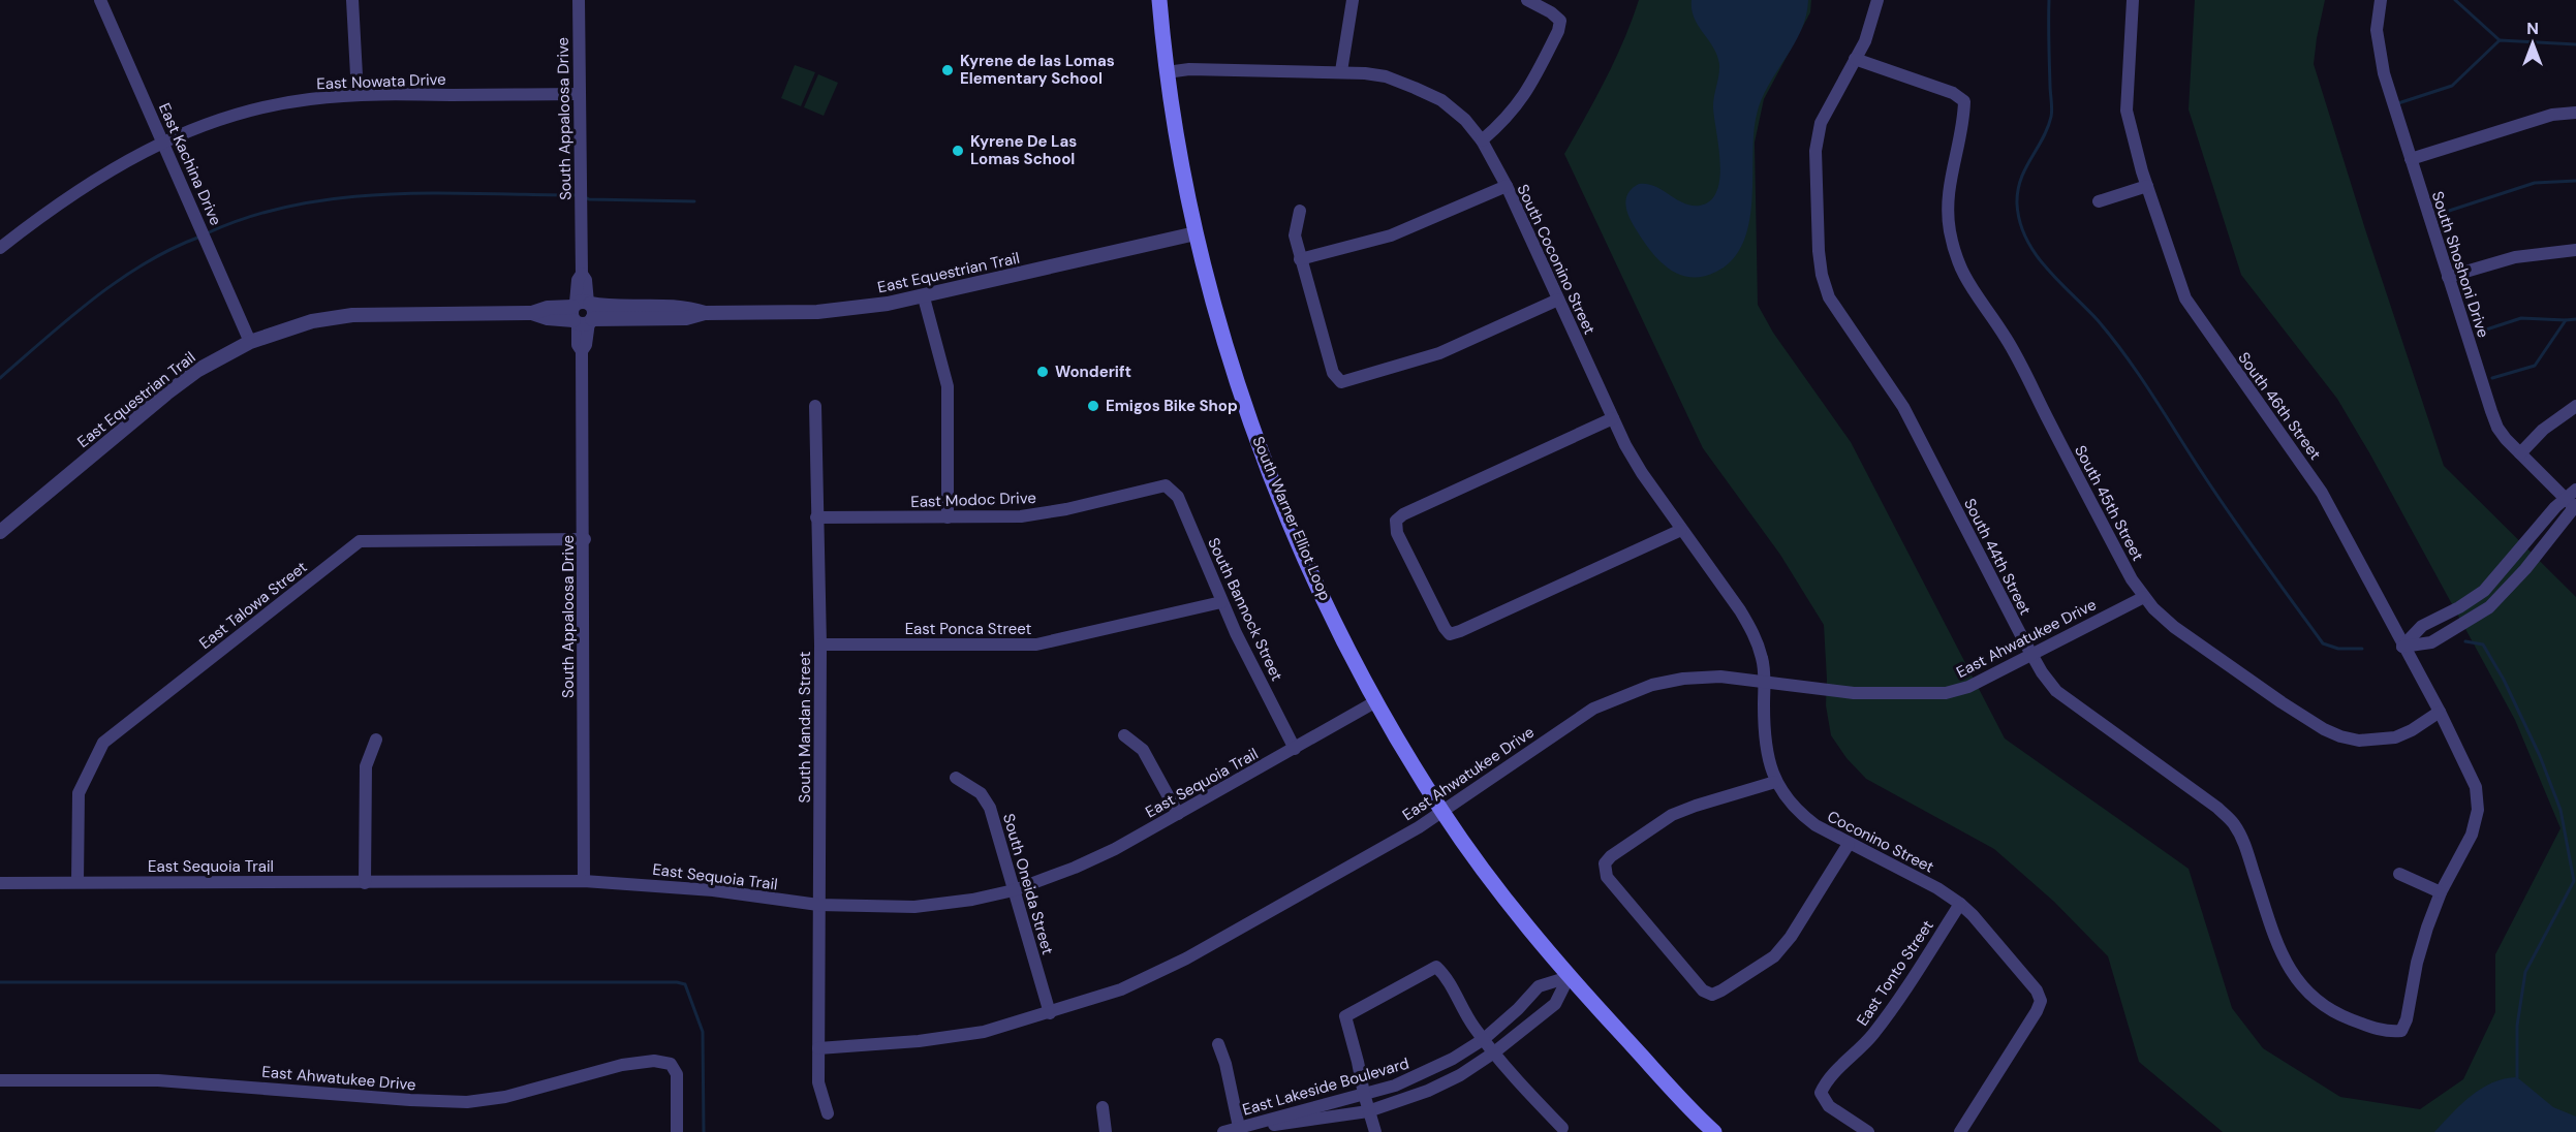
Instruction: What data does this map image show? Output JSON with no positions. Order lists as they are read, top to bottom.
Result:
{
  "streets": {
    "main road": ["South Warner Elliot Loop"],
    "street": [
      "East Nowata Drive",
      "South Appaloosa Drive",
      "East Kachina Drive",
      "South Coconino Street",
      "South Shoshoni Drive",
      "East Equestrian Trail",
      "South 46th Street",
      "East Modoc Drive",
      "South 45th Street",
      "South 44th Street",
      "East Talowa Street",
      "South Bannock Street",
      "East Ponca Street",
      "East Ahwatukee Drive",
      "South Mandan Street",
      "East Sequoia Trail",
      "Coconino Street",
      "South Oneida Street",
      "East Tonto Street",
      "East Lakeside Boulevard"
    ]
  },
  "crossings": [
    ["East Nowata Drive", "South Appaloosa Drive"],
    ["East Nowata Drive", "East Kachina Drive"],
    ["South Appaloosa Drive", "East Equestrian Trail"],
    ["South Appaloosa Drive", "East Talowa Street"],
    ["South Appaloosa Drive", "East Sequoia Trail"],
    ["East Kachina Drive", "East Equestrian Trail"],
    ["South Coconino Street", "South Warner Elliot Loop"],
    ["South Coconino Street", "East Ahwatukee Drive"],
    ["South Coconino Street", "Coconino Street"],
    ["East Equestrian Trail", "South Warner Elliot Loop"],
    ["South 46th Street", "South 45th Street"],
    ["South 46th Street", "South 44th Street"],
    ["East Modoc Drive", "South Bannock Street"],
    ["East Modoc Drive", "South Mandan Street"],
    ["South 45th Street", "South 44th Street"],
    ["South 45th Street", "East Ahwatukee Drive"],
    ["South Warner Elliot Loop", "East Ahwatukee Drive"],
    ["South Warner Elliot Loop", "East Sequoia Trail"],
    ["South Warner Elliot Loop", "East Lakeside Boulevard"],
    ["South 44th Street", "East Ahwatukee Drive"],
    ["East Talowa Street", "East Sequoia Trail"],
    ["South Bannock Street", "East Ponca Street"],
    ["South Bannock Street", "East Sequoia Trail"],
    ["East Ponca Street", "South Mandan Street"],
    ["East Ahwatukee Drive", "South Mandan Street"],
    ["East Ahwatukee Drive", "Coconino Street"],
    ["East Ahwatukee Drive", "South Oneida Street"],
    ["South Mandan Street", "East Sequoia Trail"],
    ["East Sequoia Trail", "South Oneida Street"],
    ["Coconino Street", "East Tonto Street"]
  ],
  "places": [
    "Kyrene de las Lomas Elementary School",
    "Kyrene De Las Lomas School",
    "Wonderift",
    "Emigos Bike Shop"
  ],
  "north": "top"
}
